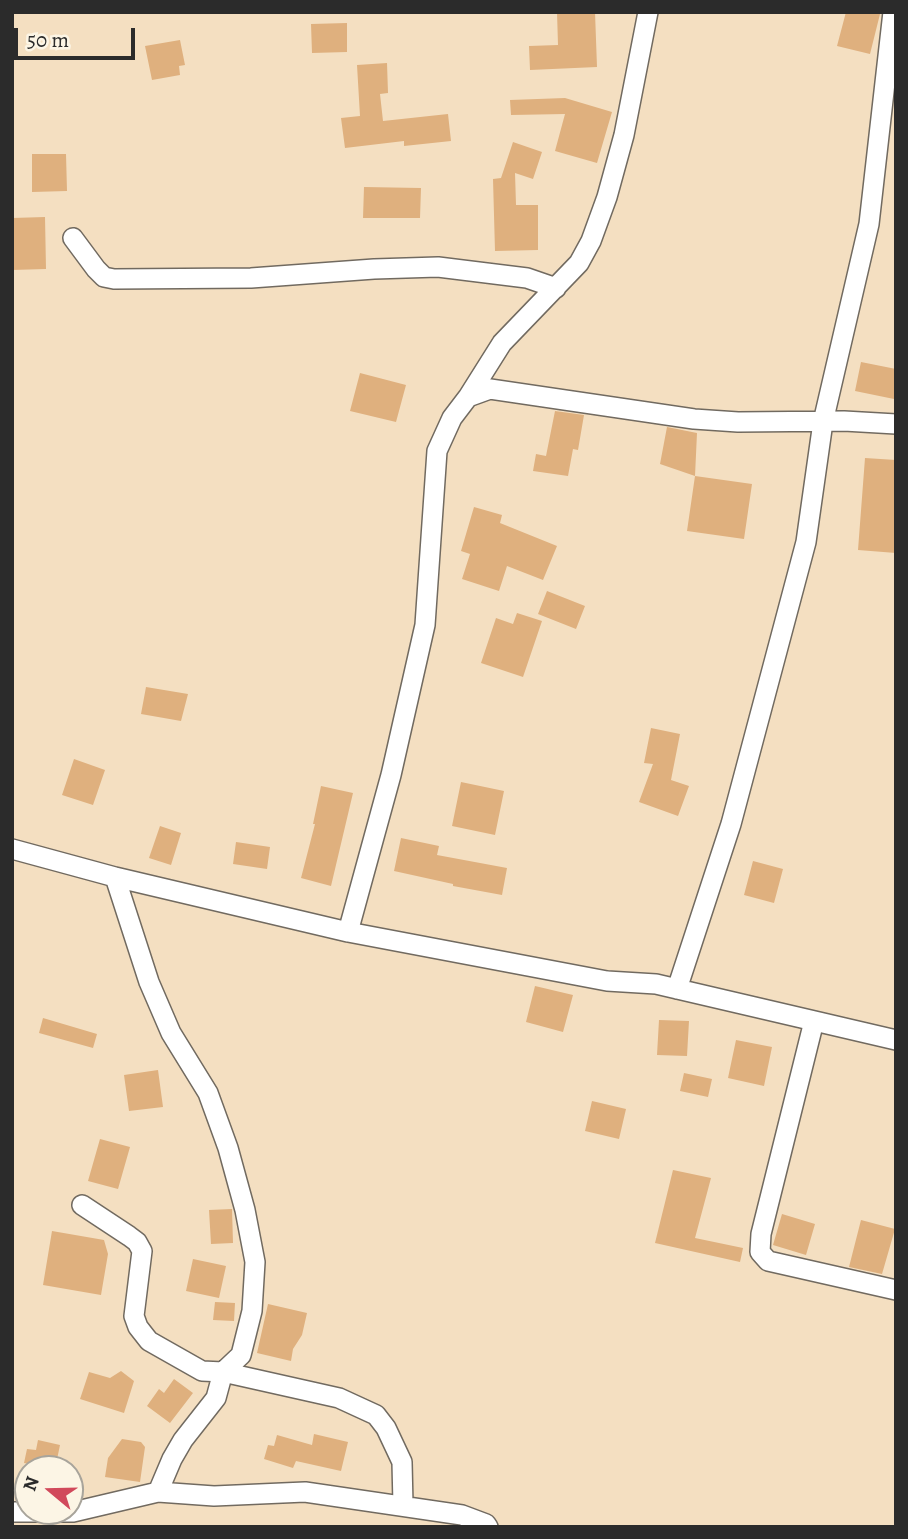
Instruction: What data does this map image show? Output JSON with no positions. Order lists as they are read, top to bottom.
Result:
{
  "scale_bar": "50 m",
  "north": "left"
}
